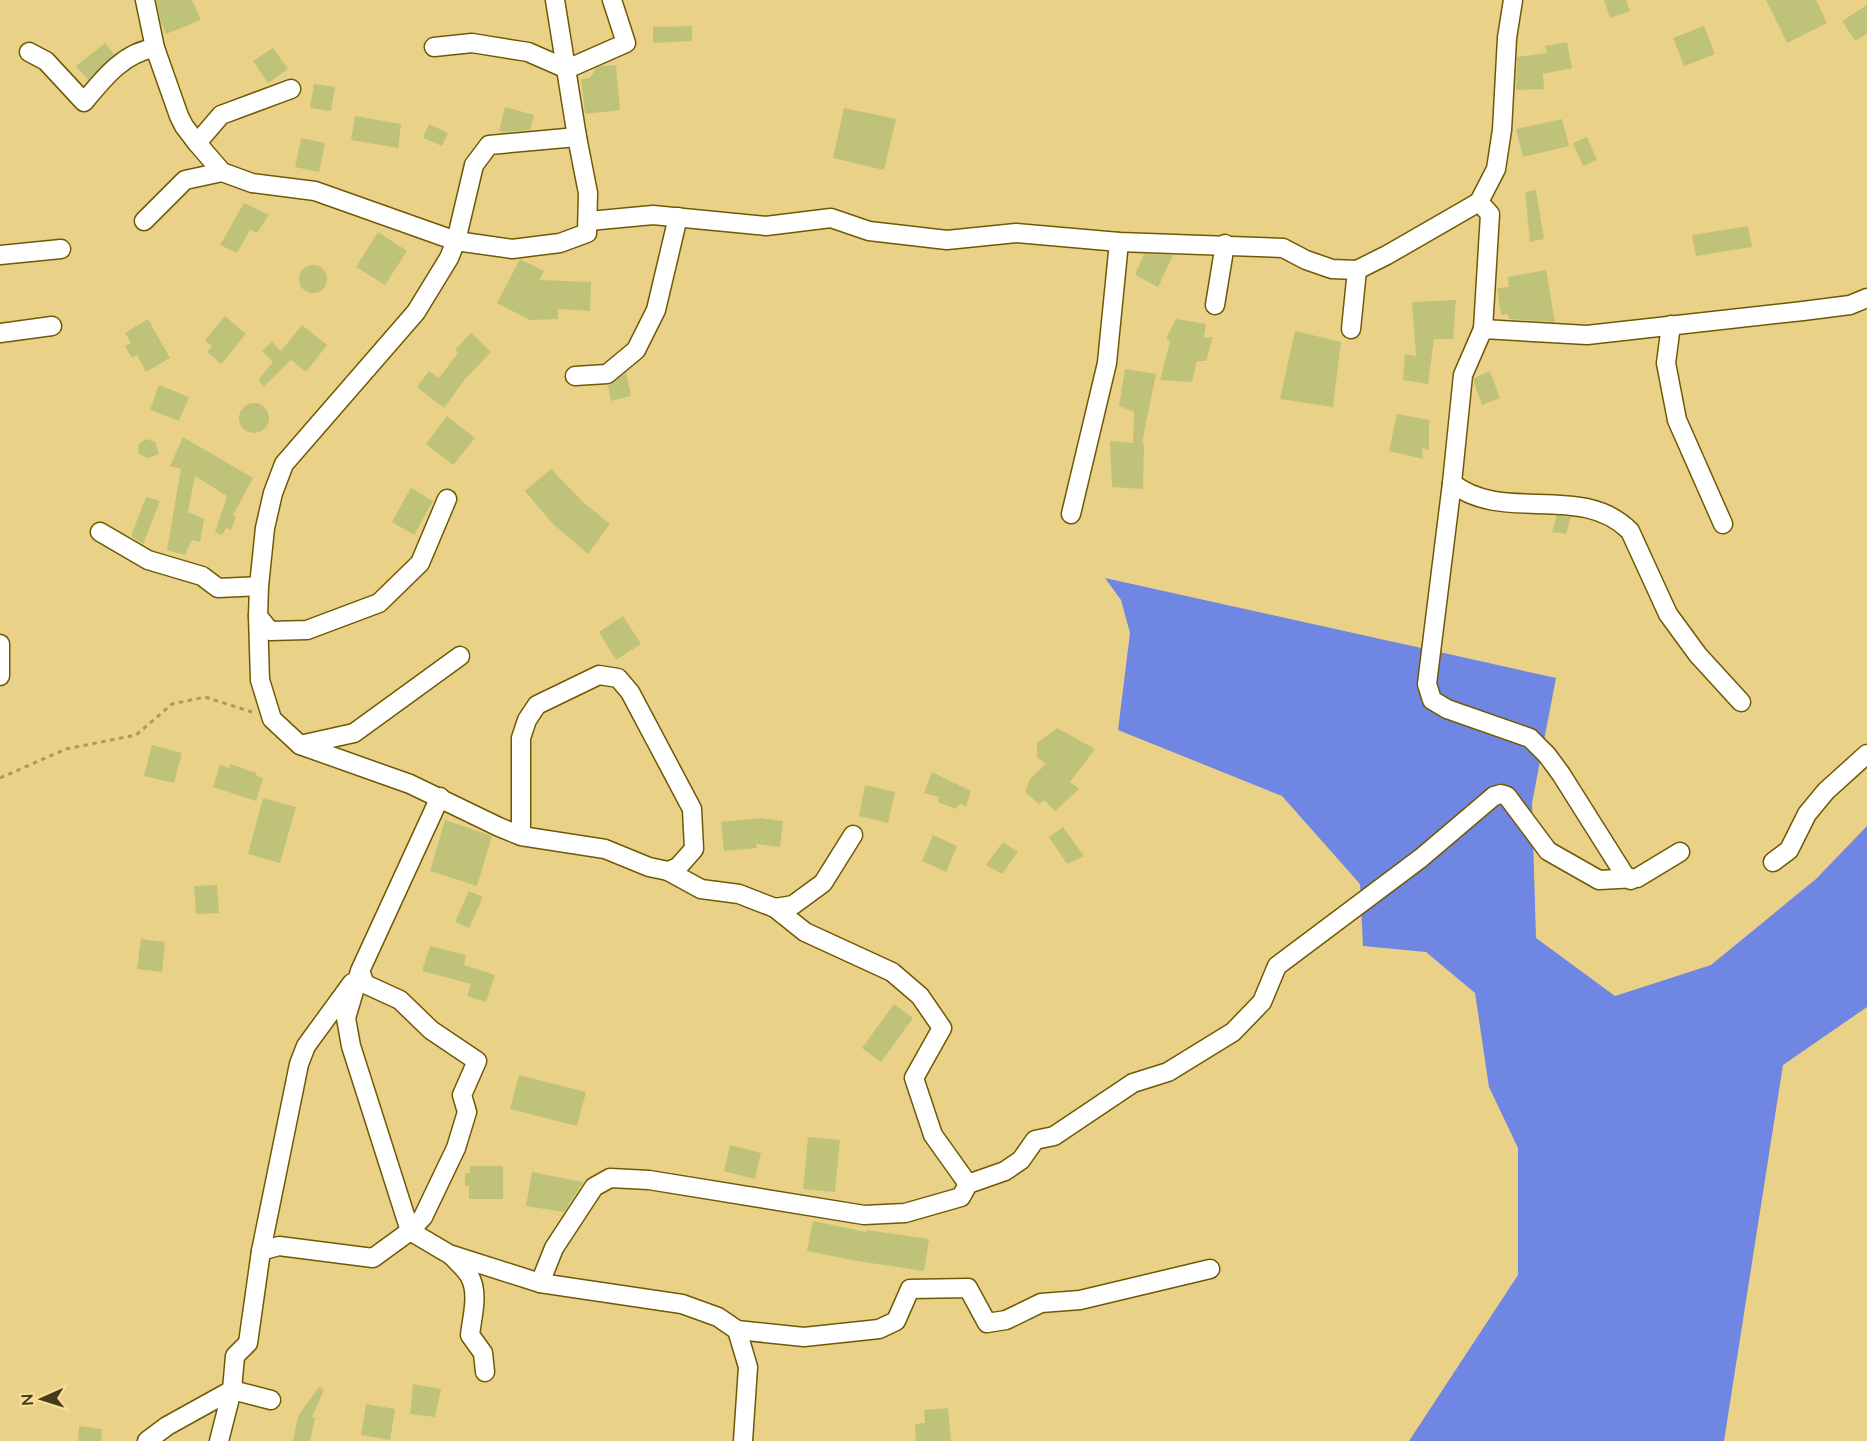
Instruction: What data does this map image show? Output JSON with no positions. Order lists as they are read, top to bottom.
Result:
{
  "north": "left"
}
